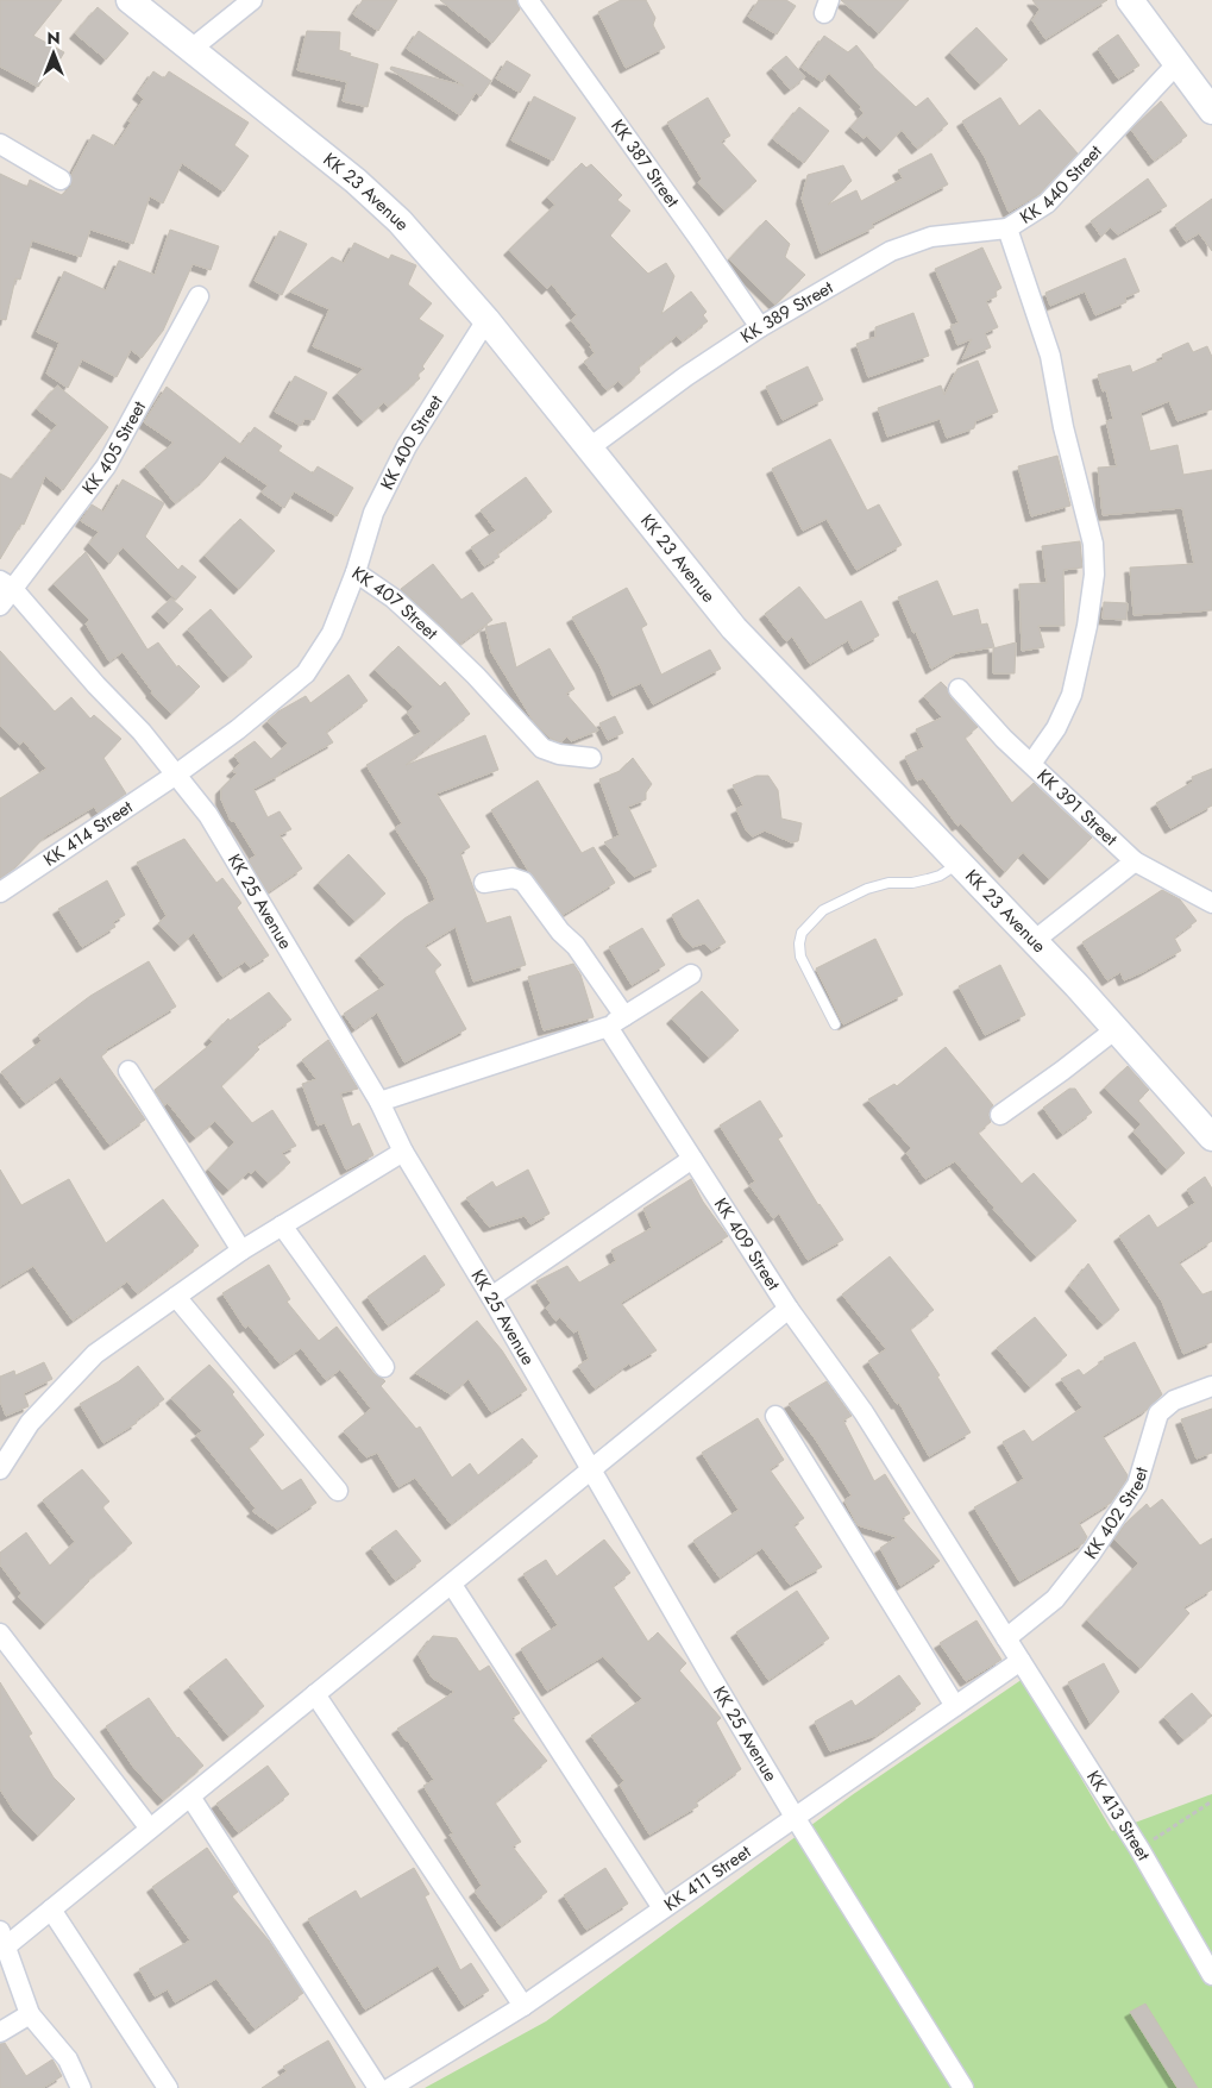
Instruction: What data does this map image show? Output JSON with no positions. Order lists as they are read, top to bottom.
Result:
{
  "streets": {
    "main road": ["KK 23 Avenue"],
    "street": [
      "KK 387 Street",
      "KK 440 Street",
      "KK 389 Street",
      "KK 400 Street",
      "KK 405 Street",
      "KK 407 Street",
      "KK 391 Street",
      "KK 414 Street",
      "KK 25 Avenue",
      "KK 409 Street",
      "KK 402 Street",
      "KK 413 Street",
      "KK 411 Street"
    ]
  },
  "crossings": [
    ["KK 387 Street", "KK 389 Street"],
    ["KK 440 Street", "KK 389 Street"],
    ["KK 440 Street", "KK 391 Street"],
    ["KK 23 Avenue", "KK 389 Street"],
    ["KK 23 Avenue", "KK 400 Street"],
    ["KK 400 Street", "KK 407 Street"],
    ["KK 405 Street", "KK 25 Avenue"],
    ["KK 407 Street", "KK 414 Street"],
    ["KK 407 Street", "KK 25 Avenue"],
    ["KK 414 Street", "KK 25 Avenue"],
    ["KK 25 Avenue", "KK 411 Street"],
    ["KK 409 Street", "KK 402 Street"],
    ["KK 409 Street", "KK 413 Street"],
    ["KK 409 Street", "KK 411 Street"],
    ["KK 413 Street", "KK 411 Street"]
  ],
  "north": "top"
}
